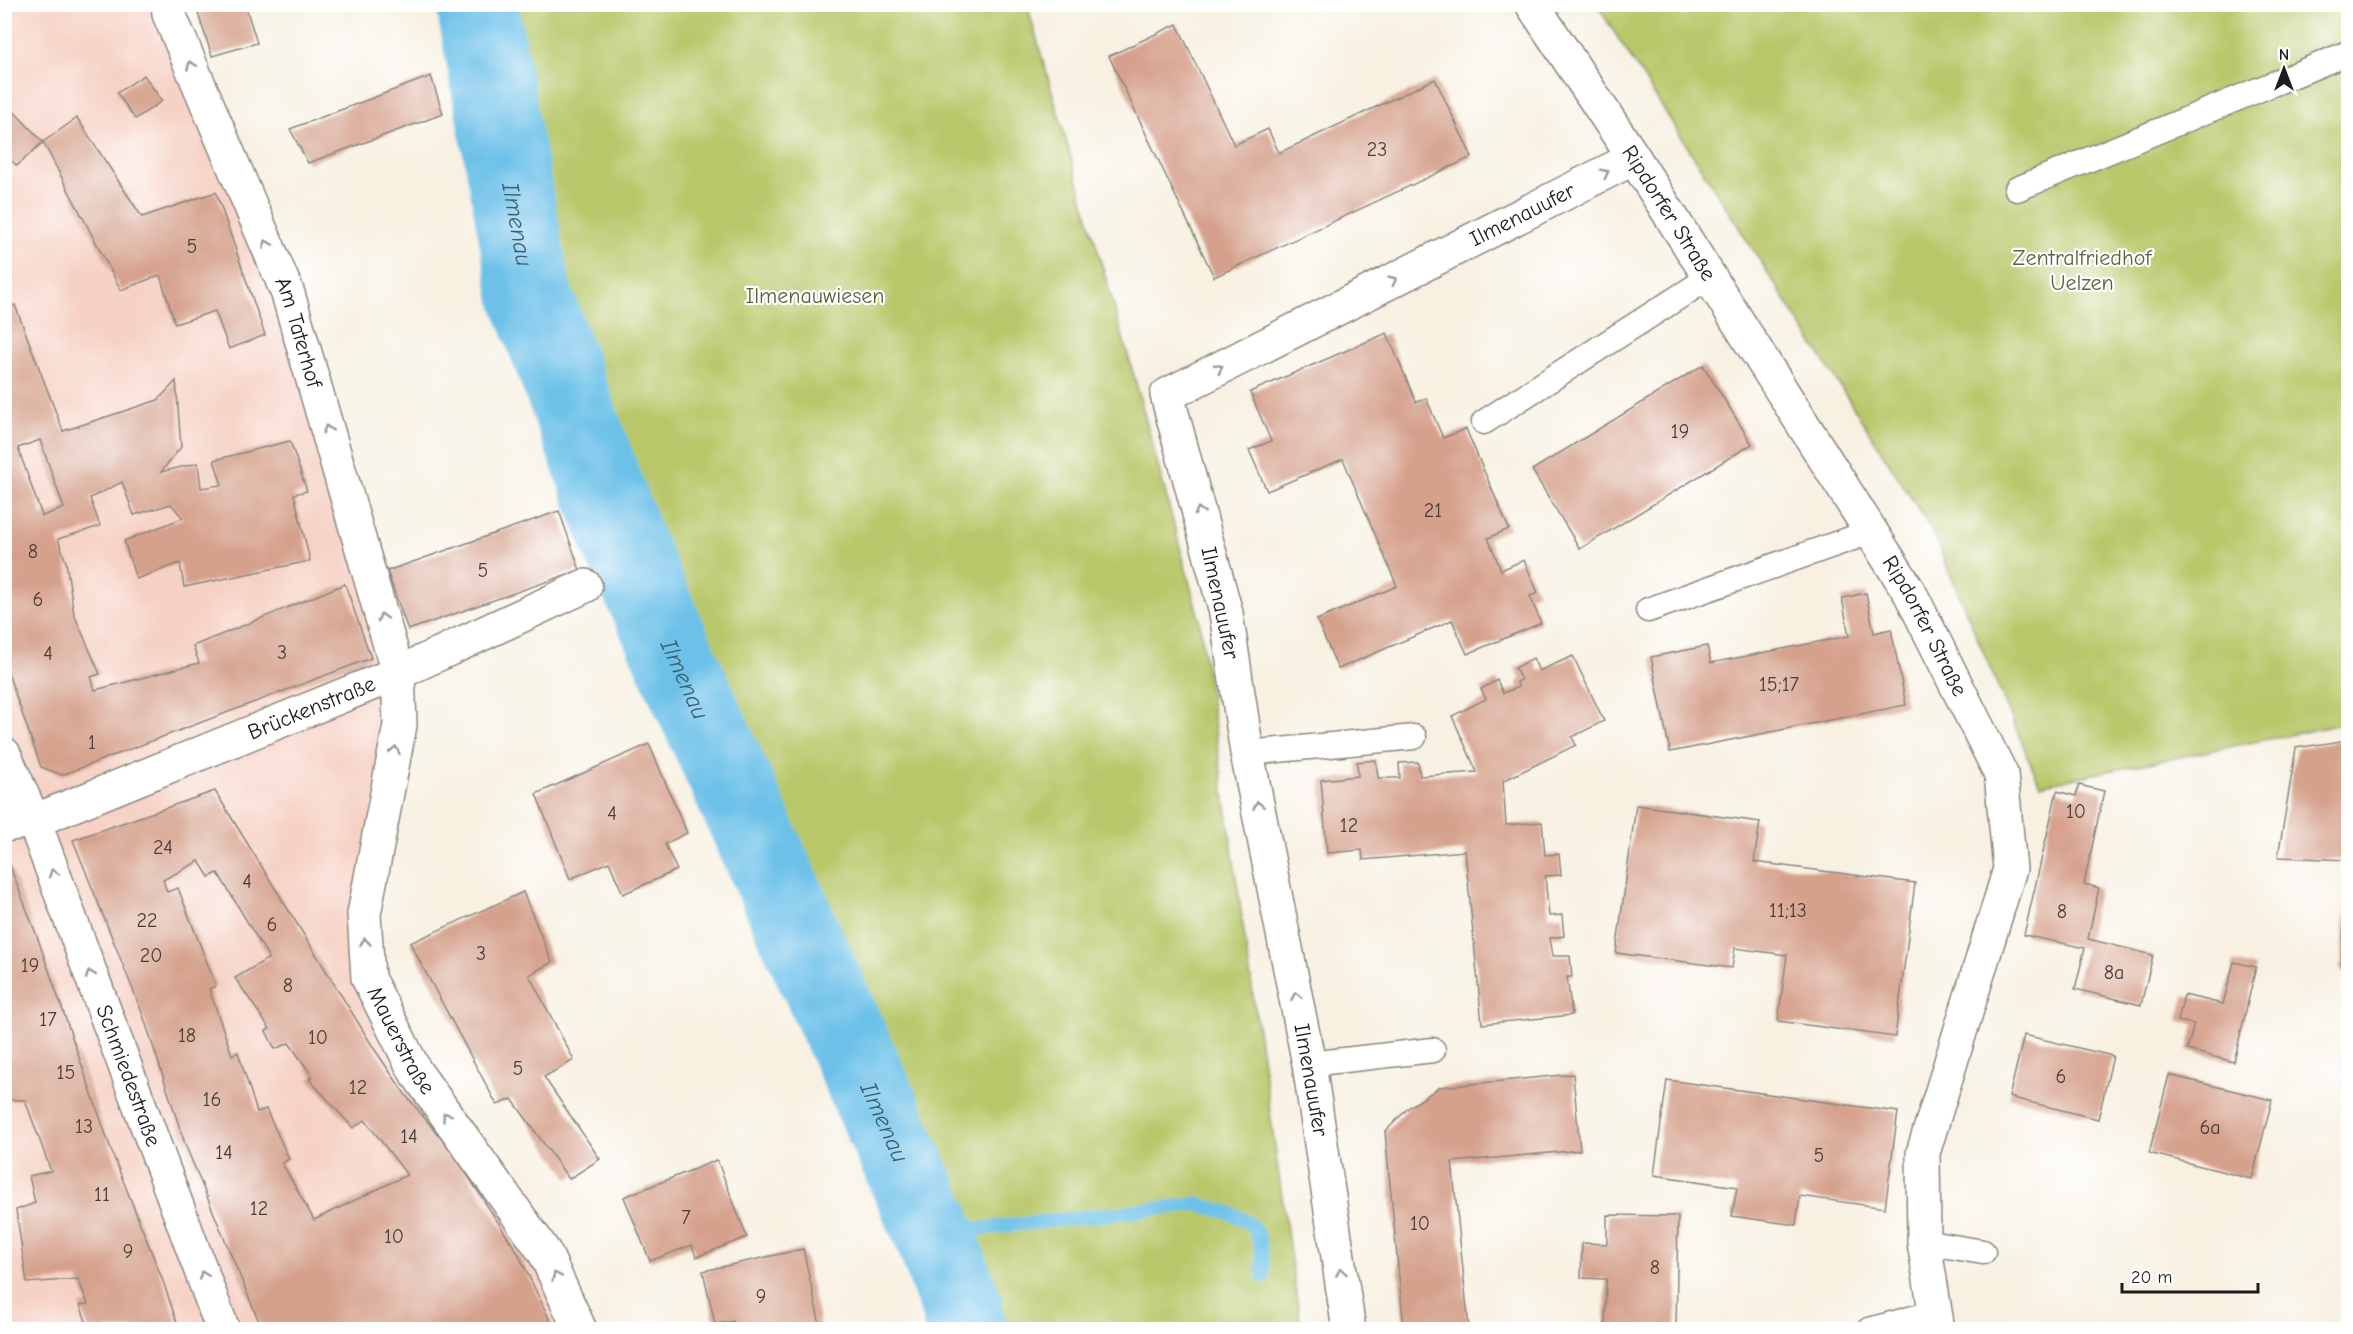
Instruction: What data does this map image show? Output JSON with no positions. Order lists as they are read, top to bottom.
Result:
{
  "streets": {
    "street": [
      "Ripdorfer Straße",
      "Ilmenauufer",
      "Am Taterhof",
      "Brückenstraße",
      "Mauerstraße",
      "Schmiedestraße"
    ]
  },
  "crossings": [
    ["Ripdorfer Straße", "Ilmenauufer"],
    ["Am Taterhof", "Brückenstraße"],
    ["Am Taterhof", "Mauerstraße"],
    ["Brückenstraße", "Mauerstraße"],
    ["Brückenstraße", "Schmiedestraße"]
  ],
  "one_way": [
    "Ilmenauufer",
    "Am Taterhof",
    "Mauerstraße",
    "Schmiedestraße"
  ],
  "water": ["Ilmenau"],
  "parks": ["Zentralfriedhof Uelzen", "Ilmenauwiesen"],
  "house_numbers": [
    "23",
    "5",
    "19",
    "21",
    "8",
    "5",
    "6",
    "3",
    "4",
    "15;17",
    "1",
    "10",
    "4",
    "12",
    "24",
    "4",
    "11;13",
    "8",
    "22",
    "6",
    "3",
    "20",
    "19",
    "8a",
    "8",
    "17",
    "18",
    "10",
    "5",
    "15",
    "6",
    "12",
    "16",
    "13",
    "6a",
    "14",
    "14",
    "5",
    "11",
    "12",
    "7",
    "10",
    "10",
    "9",
    "8",
    "9"
  ],
  "scale_bar": "20 m",
  "north": "top"
}
